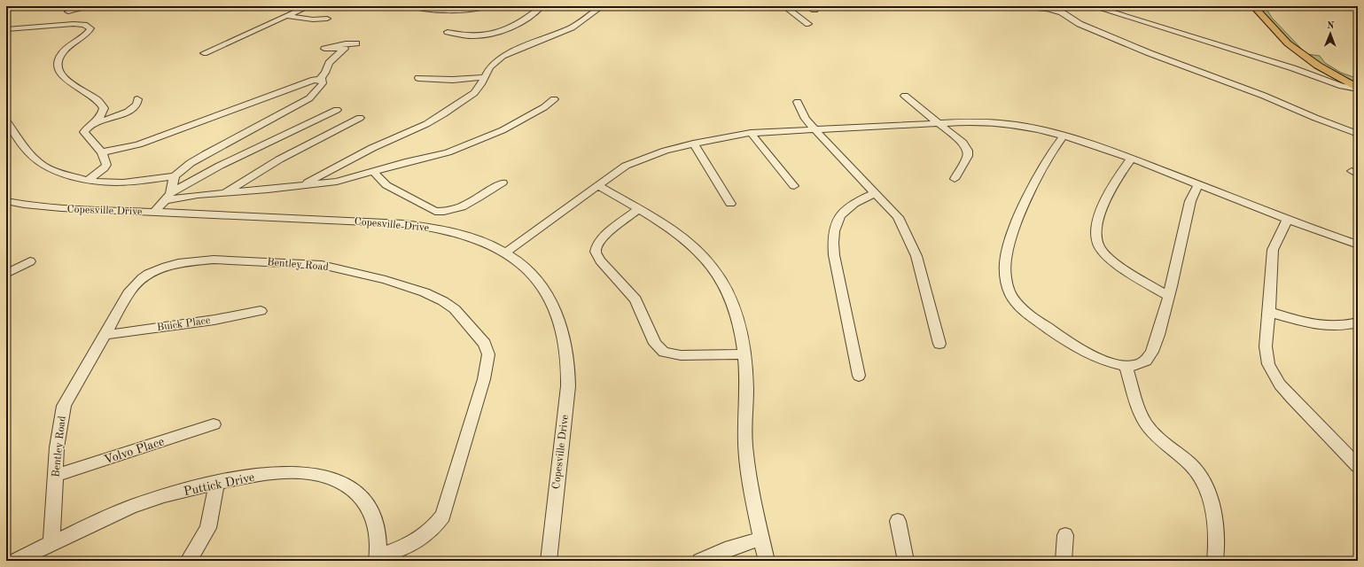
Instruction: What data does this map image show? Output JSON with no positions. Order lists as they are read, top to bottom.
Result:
{
  "streets": {
    "street": [
      "Copesville Drive",
      "Bentley Road",
      "Buick Place",
      "Volvo Place",
      "Puttick Drive"
    ]
  },
  "crossings": [
    ["Bentley Road", "Buick Place"],
    ["Bentley Road", "Volvo Place"],
    ["Bentley Road", "Puttick Drive"]
  ],
  "north": "top"
}
